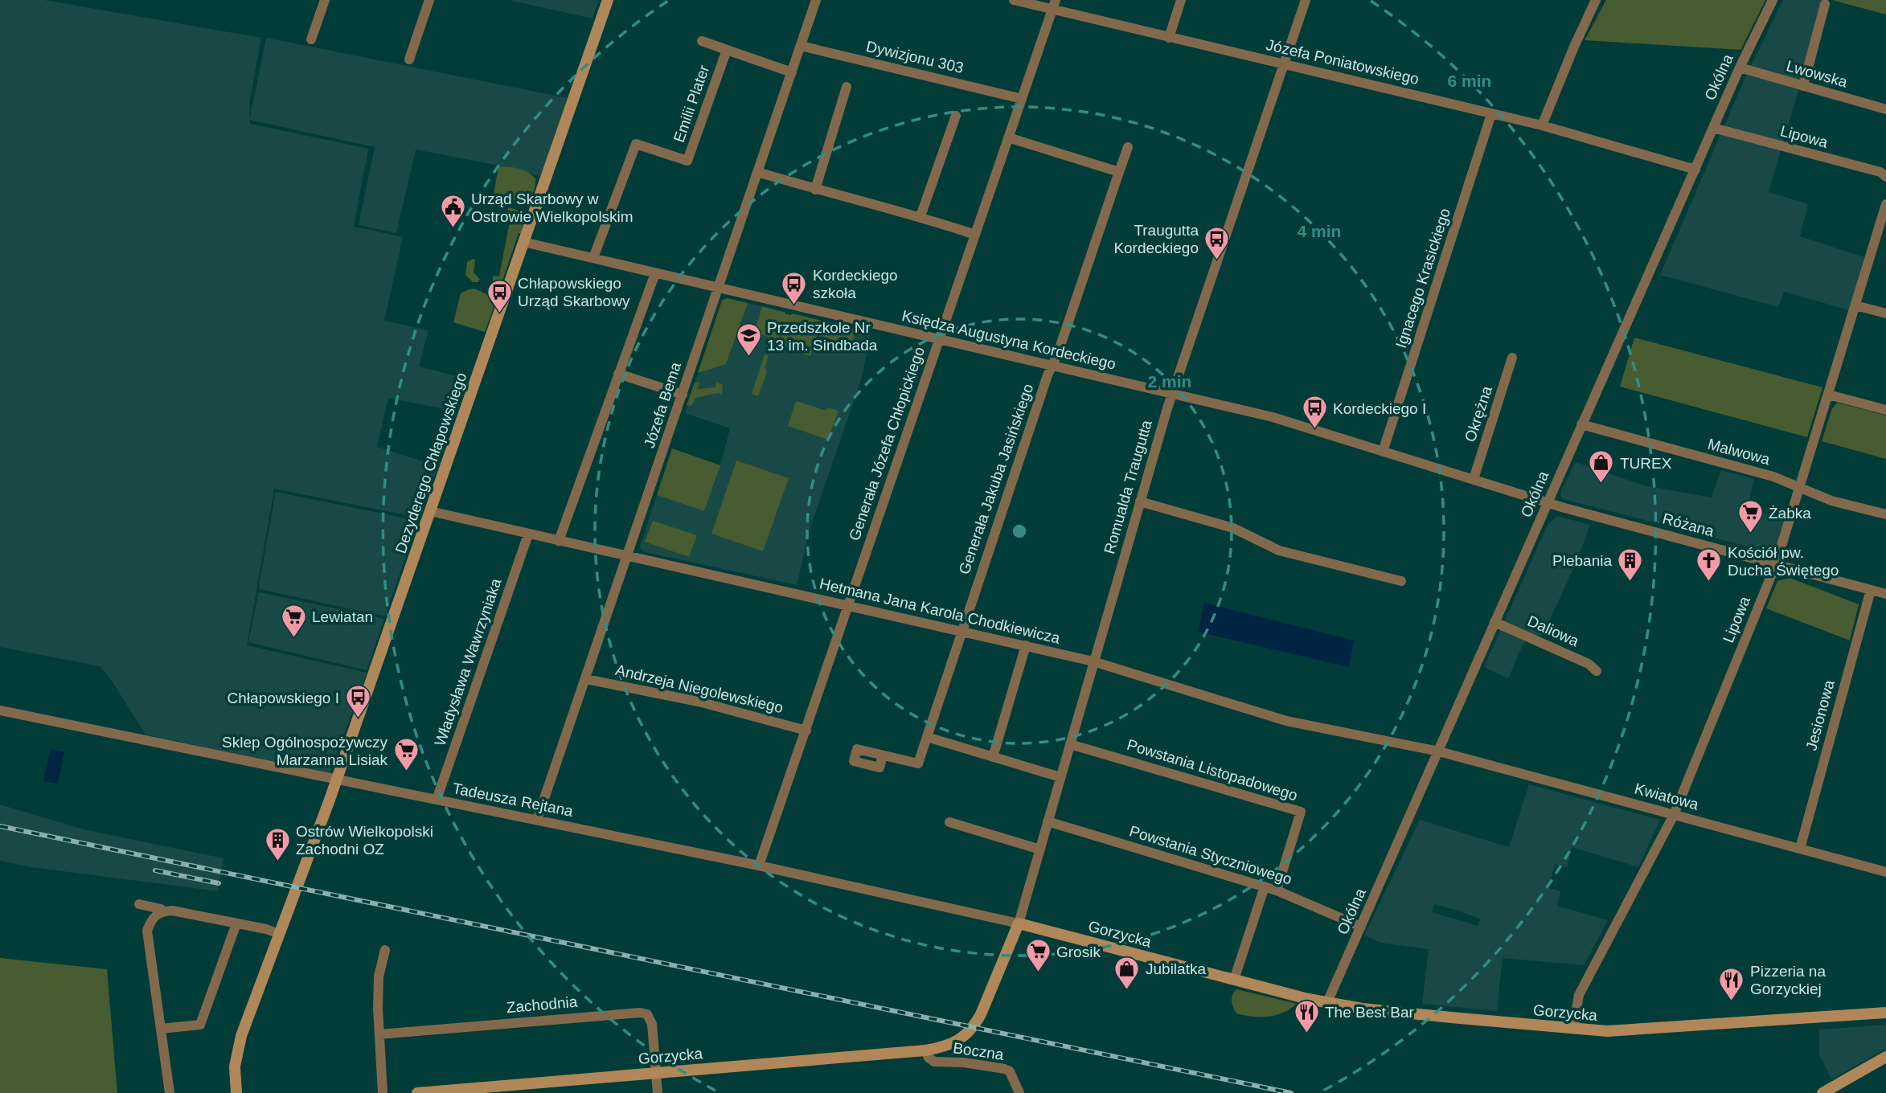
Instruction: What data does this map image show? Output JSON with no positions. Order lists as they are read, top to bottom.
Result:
{
  "streets": {
    "street": [
      "Dywizjonu 303",
      "Józefa Poniatowskiego",
      "Lwowska",
      "Okólna",
      "Emilii Plater",
      "Lipowa",
      "Ignacego Krasickiego",
      "Księdza Augustyna Kordeckiego",
      "Józefa Bema",
      "Okrężna",
      "Generała Józefa Chłopickiego",
      "Malwowa",
      "Dezyderego Chłapowskiego",
      "Generała Jakuba Jasińskiego",
      "Romualda Traugutta",
      "Różana",
      "Hetmana Jana Karola Chodkiewicza",
      "Daliowa",
      "Władysława Wawrzyniaka",
      "Andrzeja Niegolewskiego",
      "Jesionowa",
      "Powstania Listopadowego",
      "Kwiatowa",
      "Tadeusza Rejtana",
      "Powstania Styczniowego",
      "Gorzycka",
      "Zachodnia",
      "Boczna"
    ]
  },
  "crossings": [
    ["Dywizjonu 303", "Józefa Bema"],
    ["Dywizjonu 303", "Generała Józefa Chłopickiego"],
    ["Józefa Poniatowskiego", "Okólna"],
    ["Józefa Poniatowskiego", "Ignacego Krasickiego"],
    ["Józefa Poniatowskiego", "Generała Józefa Chłopickiego"],
    ["Józefa Poniatowskiego", "Romualda Traugutta"],
    ["Lwowska", "Okólna"],
    ["Okólna", "Lipowa"],
    ["Okólna", "Księdza Augustyna Kordeckiego"],
    ["Okólna", "Malwowa"],
    ["Okólna", "Różana"],
    ["Okólna", "Hetmana Jana Karola Chodkiewicza"],
    ["Okólna", "Daliowa"],
    ["Okólna", "Kwiatowa"],
    ["Okólna", "Powstania Styczniowego"],
    ["Okólna", "Gorzycka"],
    ["Emilii Plater", "Księdza Augustyna Kordeckiego"],
    ["Lipowa", "Malwowa"],
    ["Lipowa", "Różana"],
    ["Lipowa", "Kwiatowa"],
    ["Lipowa", "Gorzycka"],
    ["Ignacego Krasickiego", "Księdza Augustyna Kordeckiego"],
    ["Księdza Augustyna Kordeckiego", "Józefa Bema"],
    ["Księdza Augustyna Kordeckiego", "Okrężna"],
    ["Księdza Augustyna Kordeckiego", "Generała Józefa Chłopickiego"],
    ["Księdza Augustyna Kordeckiego", "Dezyderego Chłapowskiego"],
    ["Księdza Augustyna Kordeckiego", "Generała Jakuba Jasińskiego"],
    ["Księdza Augustyna Kordeckiego", "Romualda Traugutta"],
    ["Księdza Augustyna Kordeckiego", "Różana"],
    ["Józefa Bema", "Hetmana Jana Karola Chodkiewicza"],
    ["Józefa Bema", "Andrzeja Niegolewskiego"],
    ["Józefa Bema", "Tadeusza Rejtana"],
    ["Generała Józefa Chłopickiego", "Hetmana Jana Karola Chodkiewicza"],
    ["Generała Józefa Chłopickiego", "Andrzeja Niegolewskiego"],
    ["Generała Józefa Chłopickiego", "Tadeusza Rejtana"],
    ["Dezyderego Chłapowskiego", "Hetmana Jana Karola Chodkiewicza"],
    ["Dezyderego Chłapowskiego", "Tadeusza Rejtana"],
    ["Generała Jakuba Jasińskiego", "Hetmana Jana Karola Chodkiewicza"],
    ["Romualda Traugutta", "Hetmana Jana Karola Chodkiewicza"],
    ["Romualda Traugutta", "Powstania Listopadowego"],
    ["Romualda Traugutta", "Tadeusza Rejtana"],
    ["Romualda Traugutta", "Powstania Styczniowego"],
    ["Romualda Traugutta", "Gorzycka"],
    ["Różana", "Jesionowa"],
    ["Hetmana Jana Karola Chodkiewicza", "Władysława Wawrzyniaka"],
    ["Hetmana Jana Karola Chodkiewicza", "Kwiatowa"],
    ["Władysława Wawrzyniaka", "Tadeusza Rejtana"],
    ["Jesionowa", "Kwiatowa"],
    ["Powstania Listopadowego", "Powstania Styczniowego"],
    ["Tadeusza Rejtana", "Gorzycka"],
    ["Gorzycka", "Zachodnia"],
    ["Gorzycka", "Boczna"]
  ],
  "places": {
    "public building": ["Urząd Skarbowy w Ostrowie Wielkopolskim"],
    "bus stop": [
      "Traugutta Kordeckiego",
      "Kordeckiego szkoła",
      "Chłapowskiego Urząd Skarbowy",
      "Kordeckiego I",
      "Chłapowskiego I"
    ],
    "school or university": ["Przedszkole Nr 13 im. Sindbada"],
    "shop": ["TUREX", "Jubilatka"],
    "supermarket": [
      "Żabka",
      "Lewiatan",
      "Sklep Ogólnospożywczy Marzanna Lisiak",
      "Grosik"
    ],
    "building": ["Plebania", "Ostrów Wielkopolski Zachodni OZ"],
    "church": ["Kościół pw. Ducha Świętego"],
    "restaurant": ["Pizzeria na Gorzyckiej", "The Best Bar"]
  },
  "rings": ["6 min", "4 min", "2 min"]
}
